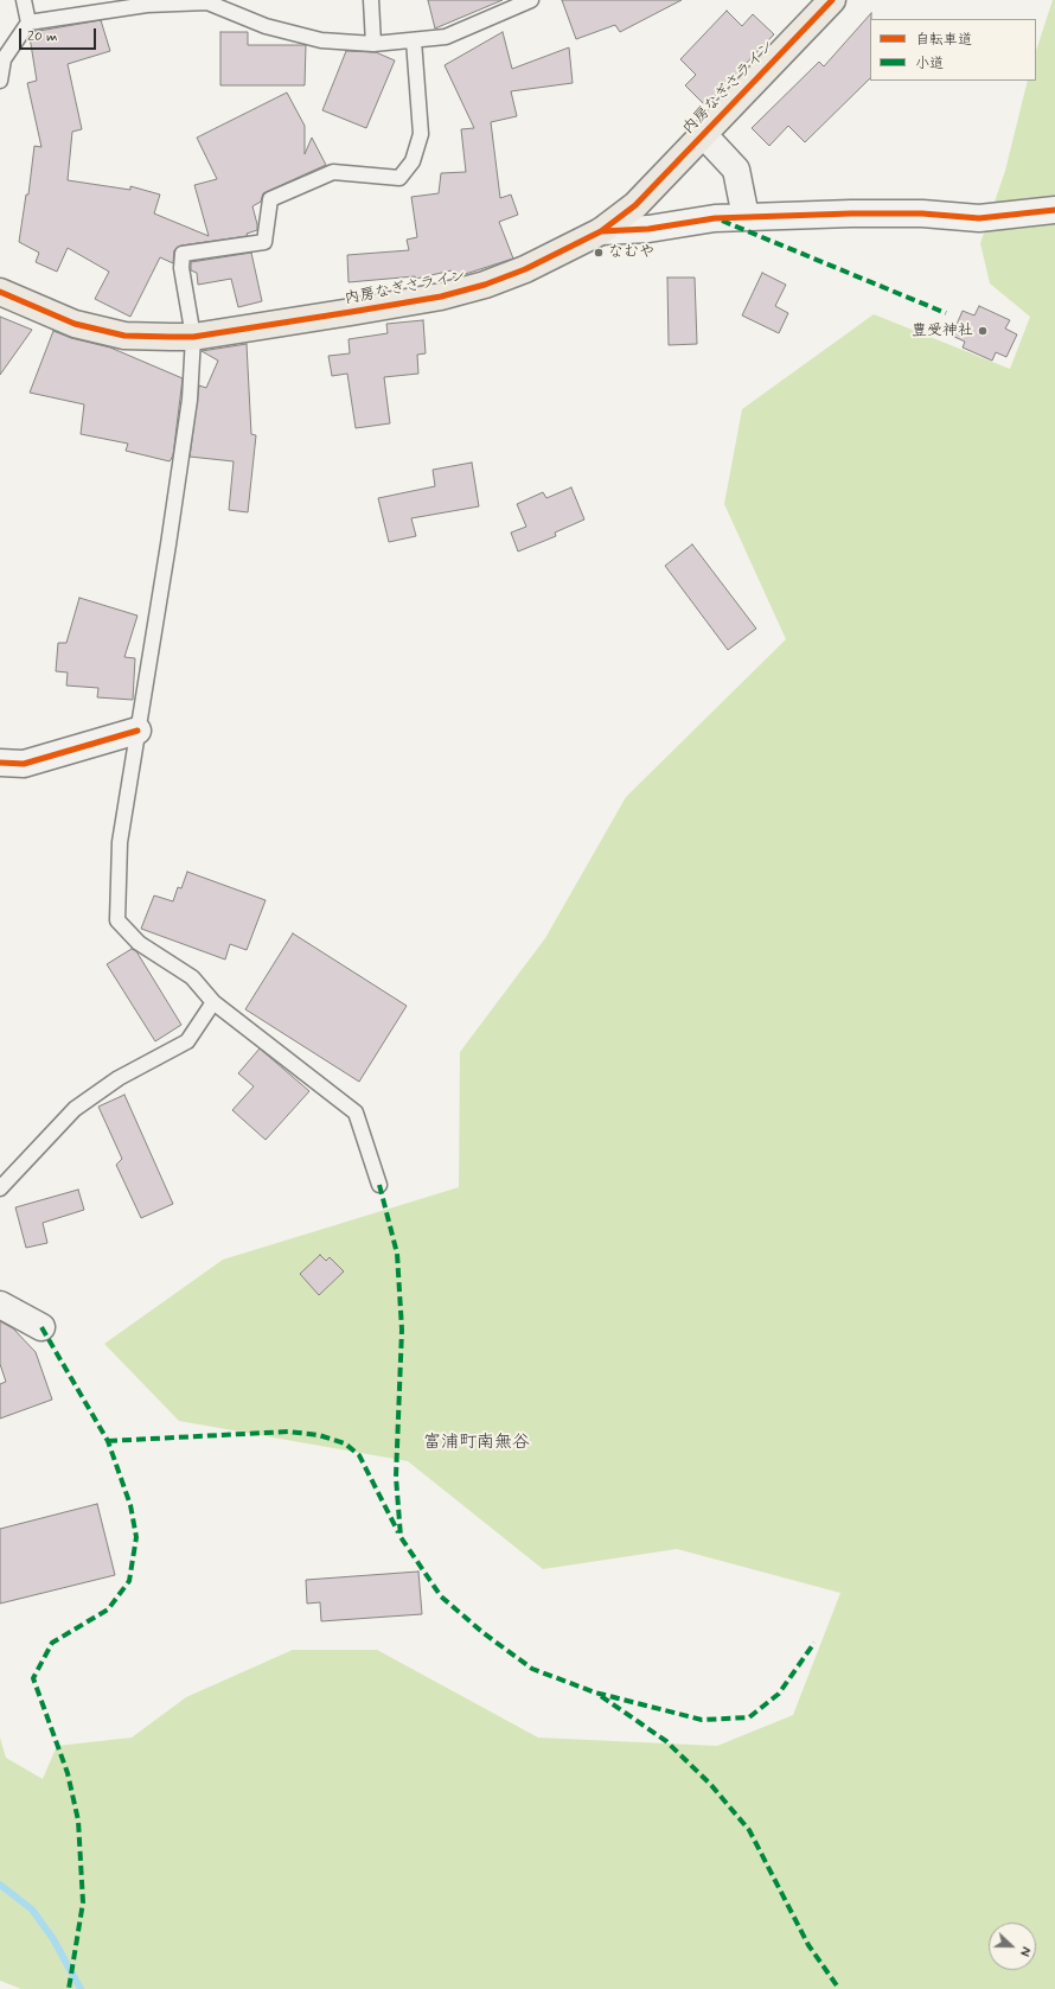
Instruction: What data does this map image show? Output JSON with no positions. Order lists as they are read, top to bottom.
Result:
{
  "streets": {
    "highway": ["内房なぎさライン"]
  },
  "districts": ["富浦町南無谷"],
  "places": ["なむや", "豊受神社"],
  "legend": ["自転車道", "小道"],
  "scale_bar": "20 m",
  "north": "right"
}
